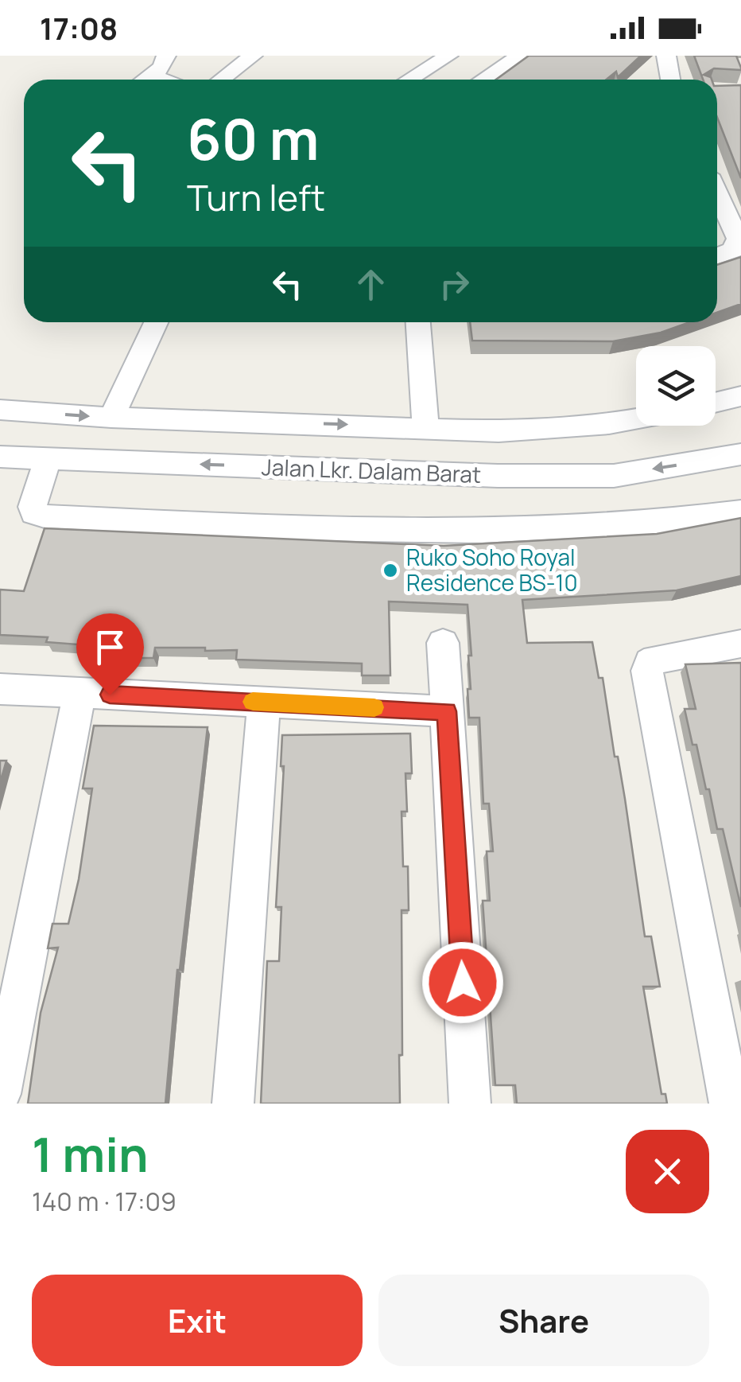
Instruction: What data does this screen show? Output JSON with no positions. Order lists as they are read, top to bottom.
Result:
{
  "streets": {
    "street": ["Jalan Lkr. Dalam Barat"]
  },
  "places": ["Ruko Soho Royal Residence BS-10"],
  "page": {
    "status": "17:08",
    "turn": ["60 m", "Turn left"],
    "heading": ["1 min", "140 m · 17:09"],
    "buttons": ["Exit", "Share"]
  }
}
